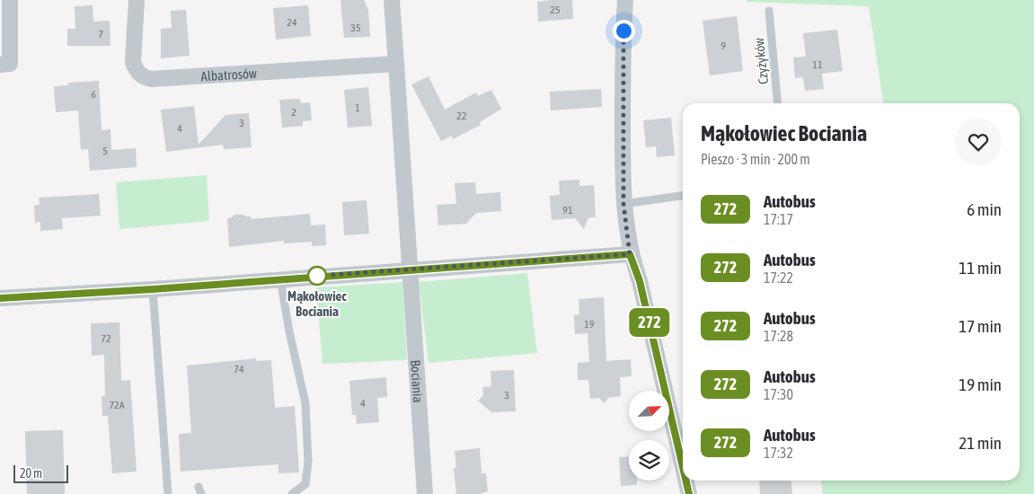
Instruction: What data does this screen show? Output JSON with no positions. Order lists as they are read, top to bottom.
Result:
{
  "streets": {
    "street": ["Albatrosów", "Bociania"],
    "lane": ["Czyżyków"]
  },
  "places": ["Mąkołowiec Bociania"],
  "lines": ["bus line 272"],
  "house_numbers": [
    "25",
    "24",
    "35",
    "7",
    "9",
    "11",
    "6",
    "1",
    "2",
    "22",
    "3",
    "4",
    "5",
    "91",
    "19",
    "72",
    "74",
    "3",
    "4",
    "72A"
  ],
  "scale_bar": "20 m",
  "north": "top right",
  "page": {
    "on_map": "272",
    "heading": ["Mąkołowiec Bociania", "Pieszo · 3 min · 200 m"],
    "list": [
      {
        "mark": "272",
        "name": "Autobus",
        "note": "17:17",
        "value": "6 min"
      },
      {
        "mark": "272",
        "name": "Autobus",
        "note": "17:22",
        "value": "11 min"
      },
      {
        "mark": "272",
        "name": "Autobus",
        "note": "17:28",
        "value": "17 min"
      },
      {
        "mark": "272",
        "name": "Autobus",
        "note": "17:30",
        "value": "19 min"
      },
      {
        "mark": "272",
        "name": "Autobus",
        "note": "17:32",
        "value": "21 min"
      }
    ],
    "scale": "20 m"
  }
}
